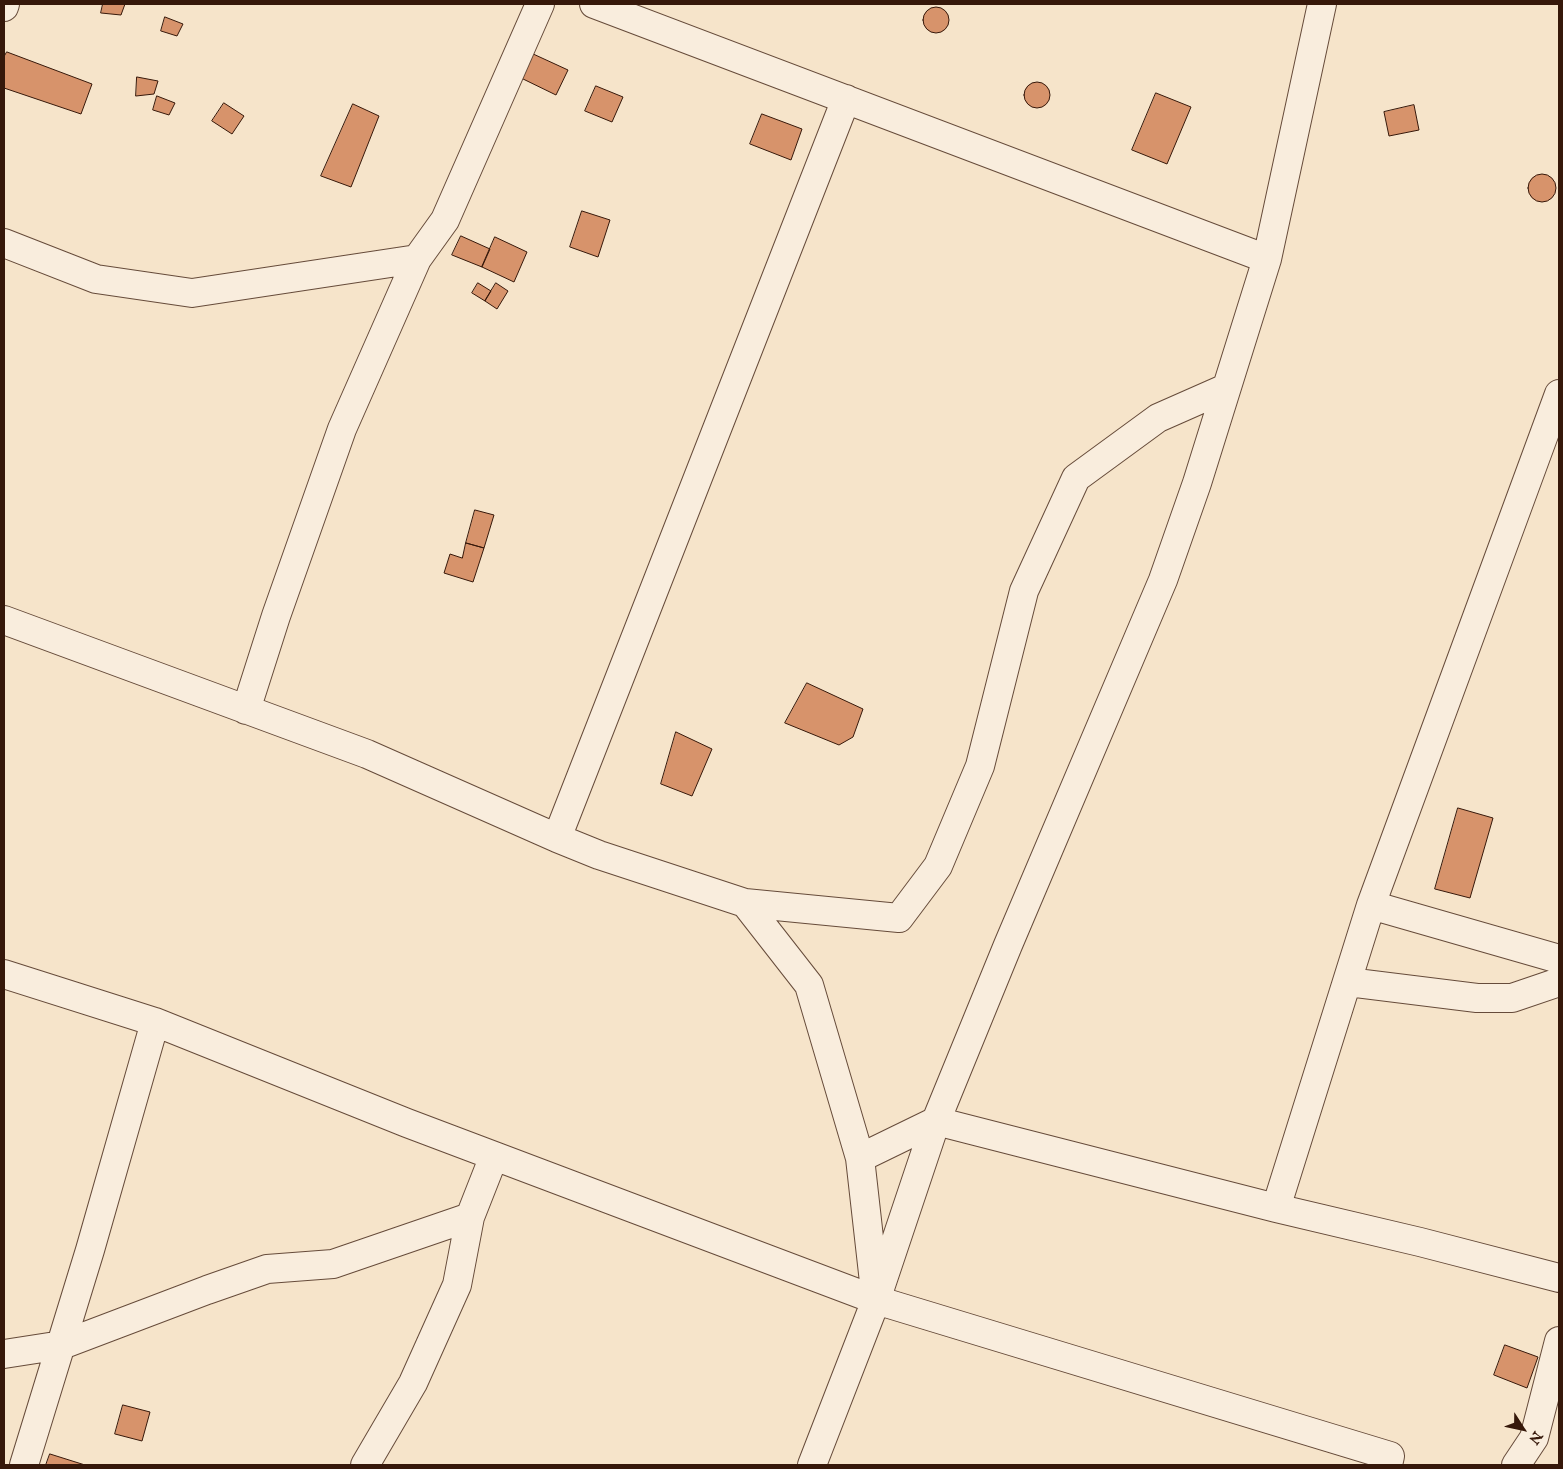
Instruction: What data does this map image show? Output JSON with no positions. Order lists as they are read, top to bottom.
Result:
{
  "north": "bottom right"
}
